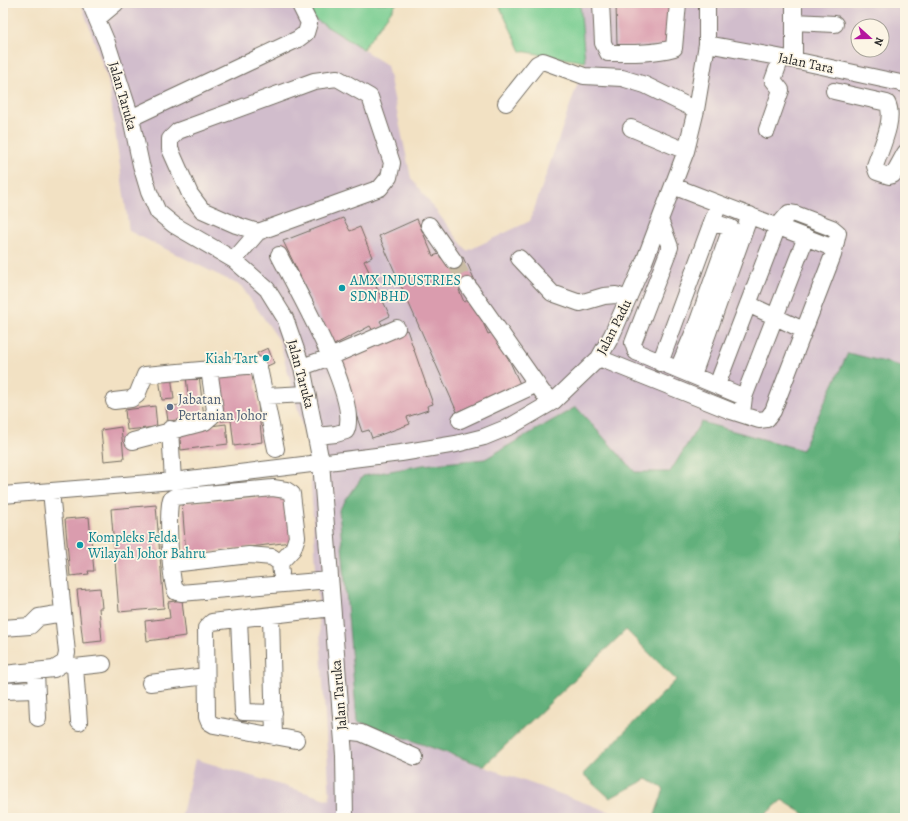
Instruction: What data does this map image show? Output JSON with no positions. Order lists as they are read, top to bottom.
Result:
{
  "streets": {
    "street": ["Jalan Tara", "Jalan Taruka", "Jalan Padu"]
  },
  "crossings": [
    ["Jalan Tara", "Jalan Padu"],
    ["Jalan Taruka", "Jalan Padu"]
  ],
  "places": [
    "AMX INDUSTRIES SDN BHD",
    "Kiah Tart",
    "Jabatan Pertanian Johor",
    "Kompleks Felda Wilayah Johor Bahru"
  ],
  "north": "right"
}
